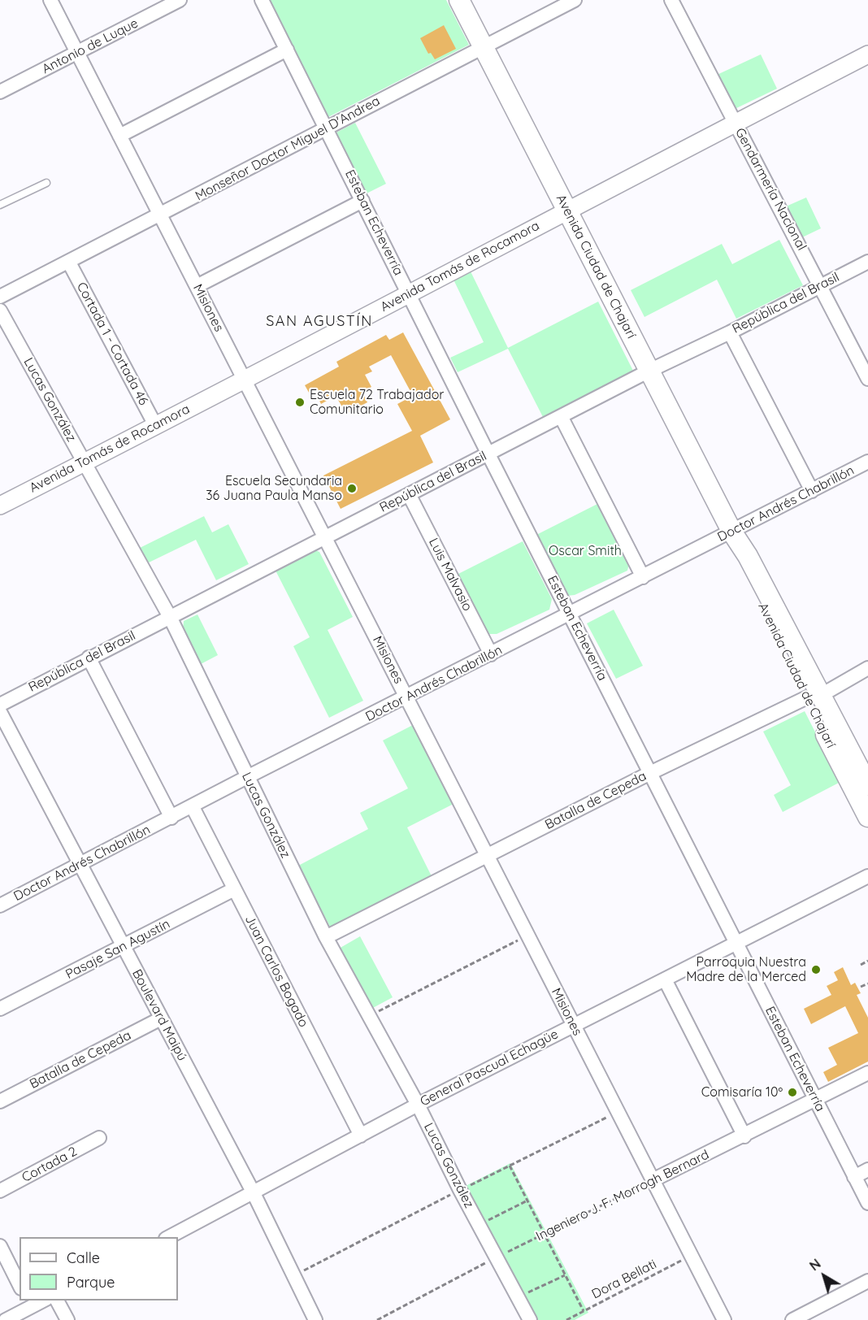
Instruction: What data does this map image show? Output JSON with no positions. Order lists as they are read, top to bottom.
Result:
{
  "streets": {
    "main road": ["Avenida Ciudad de Chajarí"],
    "street": [
      "Antonio de Luque",
      "Monseñor Doctor Miguel D'Andrea",
      "Gendarmería Nacional",
      "Esteban Echeverría",
      "Avenida Tomás de Rocamora",
      "República del Brasil",
      "Misiones",
      "Cortada 1 - Cortada 46",
      "Lucas González",
      "Doctor Andrés Chabrillón",
      "Luis Malvasio",
      "Batalla de Cepeda",
      "Pasaje San Agustín",
      "Juan Carlos Bogado",
      "Boulevard Maipú",
      "General Pascual Echagüe",
      "Cortada 2",
      "Ingeniero J. F. Morrogh Bernard"
    ],
    "path": ["Dora Bellati"]
  },
  "crossings": [
    ["Antonio de Luque", "Misiones"],
    ["Monseñor Doctor Miguel D'Andrea", "Esteban Echeverría"],
    ["Monseñor Doctor Miguel D'Andrea", "Avenida Ciudad de Chajarí"],
    ["Monseñor Doctor Miguel D'Andrea", "Misiones"],
    ["Monseñor Doctor Miguel D'Andrea", "Cortada 1 - Cortada 46"],
    ["Gendarmería Nacional", "Avenida Tomás de Rocamora"],
    ["Gendarmería Nacional", "República del Brasil"],
    ["Esteban Echeverría", "Avenida Tomás de Rocamora"],
    ["Esteban Echeverría", "República del Brasil"],
    ["Esteban Echeverría", "Doctor Andrés Chabrillón"],
    ["Esteban Echeverría", "Batalla de Cepeda"],
    ["Esteban Echeverría", "General Pascual Echagüe"],
    ["Esteban Echeverría", "Ingeniero J. F. Morrogh Bernard"],
    ["Avenida Tomás de Rocamora", "Avenida Ciudad de Chajarí"],
    ["Avenida Tomás de Rocamora", "Misiones"],
    ["Avenida Tomás de Rocamora", "Cortada 1 - Cortada 46"],
    ["Avenida Tomás de Rocamora", "Lucas González"],
    ["Avenida Ciudad de Chajarí", "República del Brasil"],
    ["Avenida Ciudad de Chajarí", "Doctor Andrés Chabrillón"],
    ["Avenida Ciudad de Chajarí", "Batalla de Cepeda"],
    ["República del Brasil", "Misiones"],
    ["República del Brasil", "Lucas González"],
    ["República del Brasil", "Luis Malvasio"],
    ["Misiones", "Doctor Andrés Chabrillón"],
    ["Misiones", "Batalla de Cepeda"],
    ["Misiones", "General Pascual Echagüe"],
    ["Misiones", "Ingeniero J. F. Morrogh Bernard"],
    ["Misiones", "Dora Bellati"],
    ["Lucas González", "Doctor Andrés Chabrillón"],
    ["Lucas González", "Batalla de Cepeda"],
    ["Lucas González", "General Pascual Echagüe"],
    ["Lucas González", "Ingeniero J. F. Morrogh Bernard"],
    ["Doctor Andrés Chabrillón", "Luis Malvasio"],
    ["Doctor Andrés Chabrillón", "Juan Carlos Bogado"],
    ["Doctor Andrés Chabrillón", "Boulevard Maipú"],
    ["Batalla de Cepeda", "Boulevard Maipú"],
    ["Pasaje San Agustín", "Juan Carlos Bogado"],
    ["Pasaje San Agustín", "Boulevard Maipú"],
    ["Juan Carlos Bogado", "General Pascual Echagüe"],
    ["Boulevard Maipú", "General Pascual Echagüe"]
  ],
  "districts": ["SAN AGUSTÍN"],
  "parks": ["Oscar Smith"],
  "places": [
    "Escuela 72 Trabajador Comunitario",
    "Escuela Secundaria 36 Juana Paula Manso",
    "Parroquia Nuestra Madre de la Merced",
    "Comisaría 10º"
  ],
  "legend": ["Calle", "Parque"],
  "north": "top left"
}
